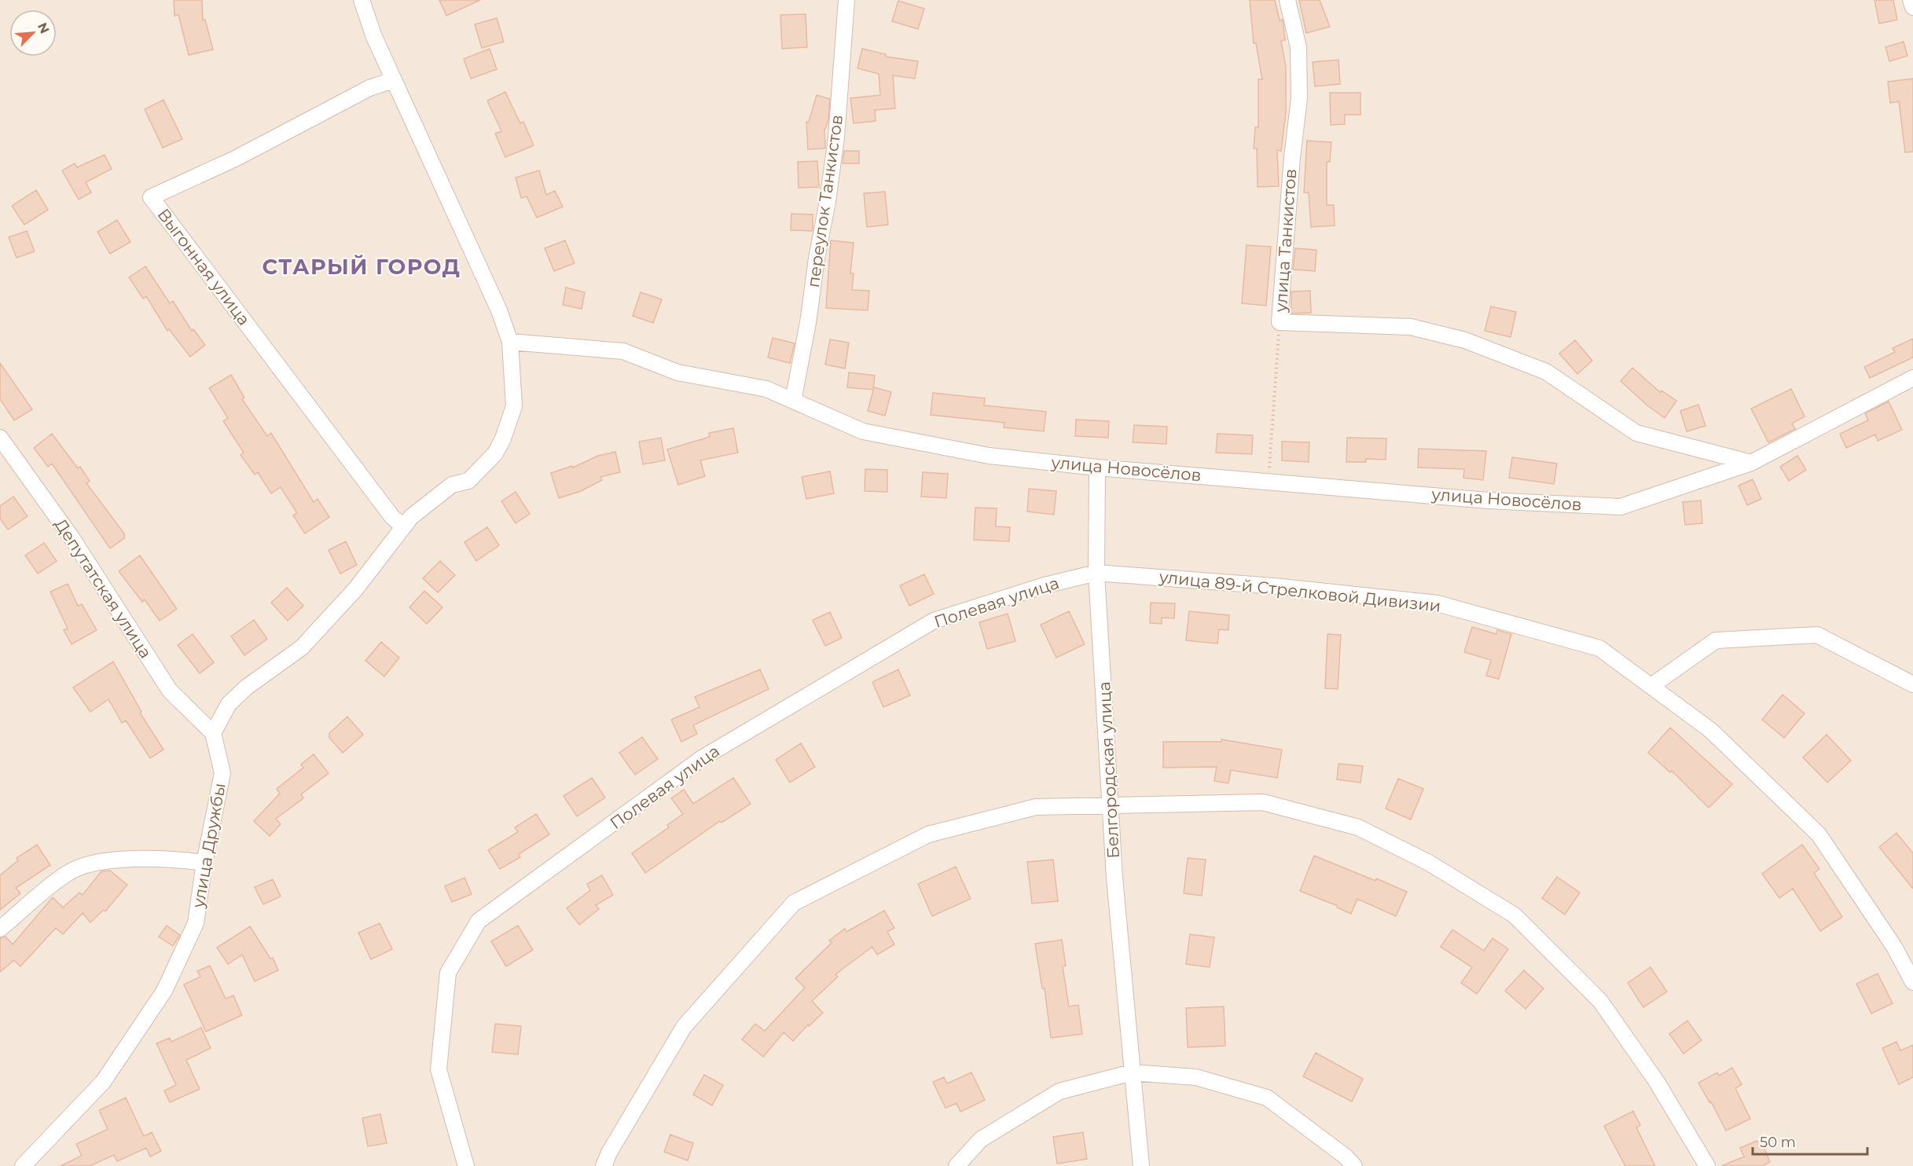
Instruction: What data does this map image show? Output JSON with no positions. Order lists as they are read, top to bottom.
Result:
{
  "streets": {
    "street": [
      "переулок Танкистов",
      "улица Танкистов",
      "Выгонная улица",
      "улица Новосёлов",
      "Депутатская улица",
      "улица 89-й Стрелковой Дивизии",
      "Полевая улица",
      "Белгородская улица",
      "улица Дружбы"
    ]
  },
  "crossings": [
    ["переулок Танкистов", "улица Новосёлов"],
    ["улица Танкистов", "улица Новосёлов"],
    ["улица Новосёлов", "Белгородская улица"],
    ["Депутатская улица", "улица Дружбы"],
    ["улица 89-й Стрелковой Дивизии", "Полевая улица"],
    ["улица 89-й Стрелковой Дивизии", "Белгородская улица"],
    ["Полевая улица", "Белгородская улица"]
  ],
  "districts": ["СТАРЫЙ ГОРОД"],
  "scale_bar": "50 m",
  "north": "top right"
}
